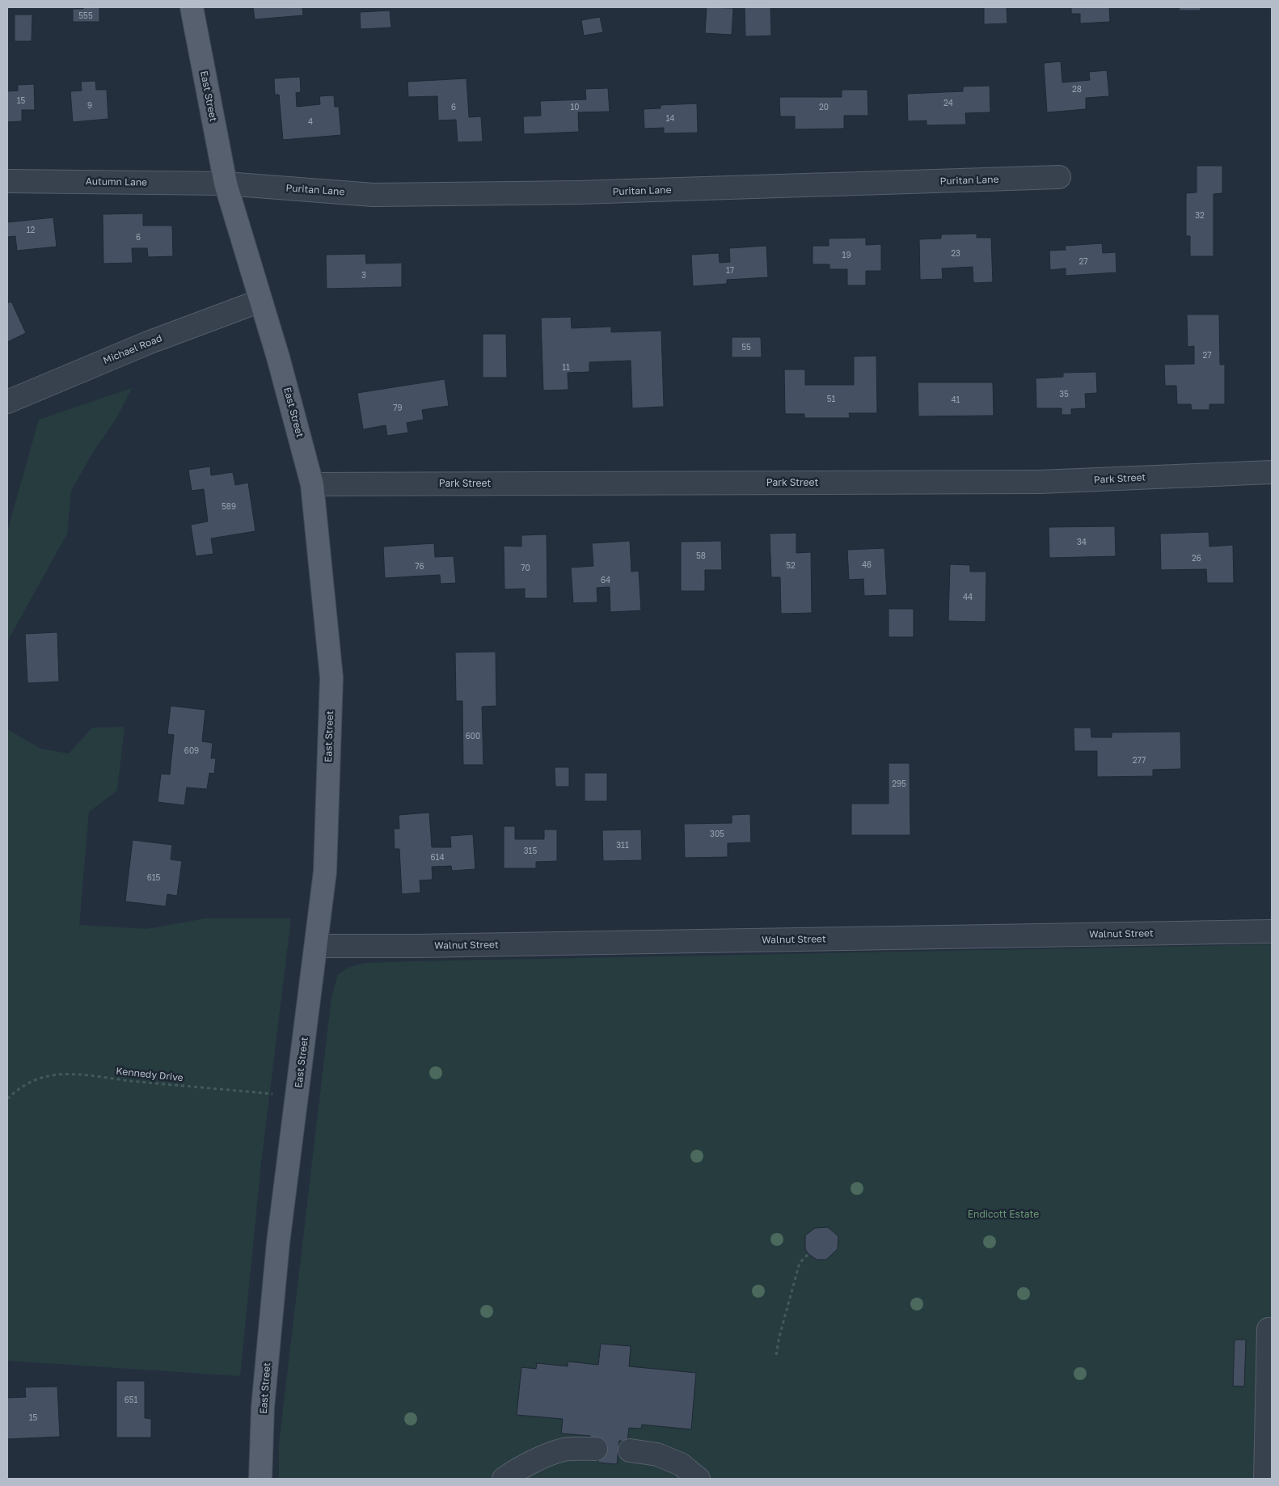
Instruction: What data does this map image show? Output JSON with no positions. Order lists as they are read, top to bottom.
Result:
{
  "streets": {
    "main road": ["East Street"],
    "street": [
      "Puritan Lane",
      "Autumn Lane",
      "Michael Road",
      "Park Street",
      "Walnut Street"
    ],
    "path": ["Kennedy Drive"]
  },
  "crossings": [
    ["East Street", "Puritan Lane"],
    ["East Street", "Autumn Lane"],
    ["East Street", "Michael Road"],
    ["East Street", "Park Street"],
    ["East Street", "Walnut Street"],
    ["East Street", "Kennedy Drive"],
    ["Puritan Lane", "Autumn Lane"]
  ],
  "parks": ["Endicott Estate"],
  "house_numbers": [
    "555",
    "28",
    "15",
    "24",
    "9",
    "6",
    "10",
    "20",
    "14",
    "4",
    "32",
    "12",
    "6",
    "23",
    "19",
    "27",
    "17",
    "3",
    "55",
    "27",
    "11",
    "35",
    "51",
    "41",
    "79",
    "589",
    "34",
    "58",
    "26",
    "46",
    "52",
    "76",
    "70",
    "64",
    "44",
    "600",
    "609",
    "277",
    "295",
    "305",
    "311",
    "315",
    "614",
    "615",
    "651",
    "15"
  ]
}
